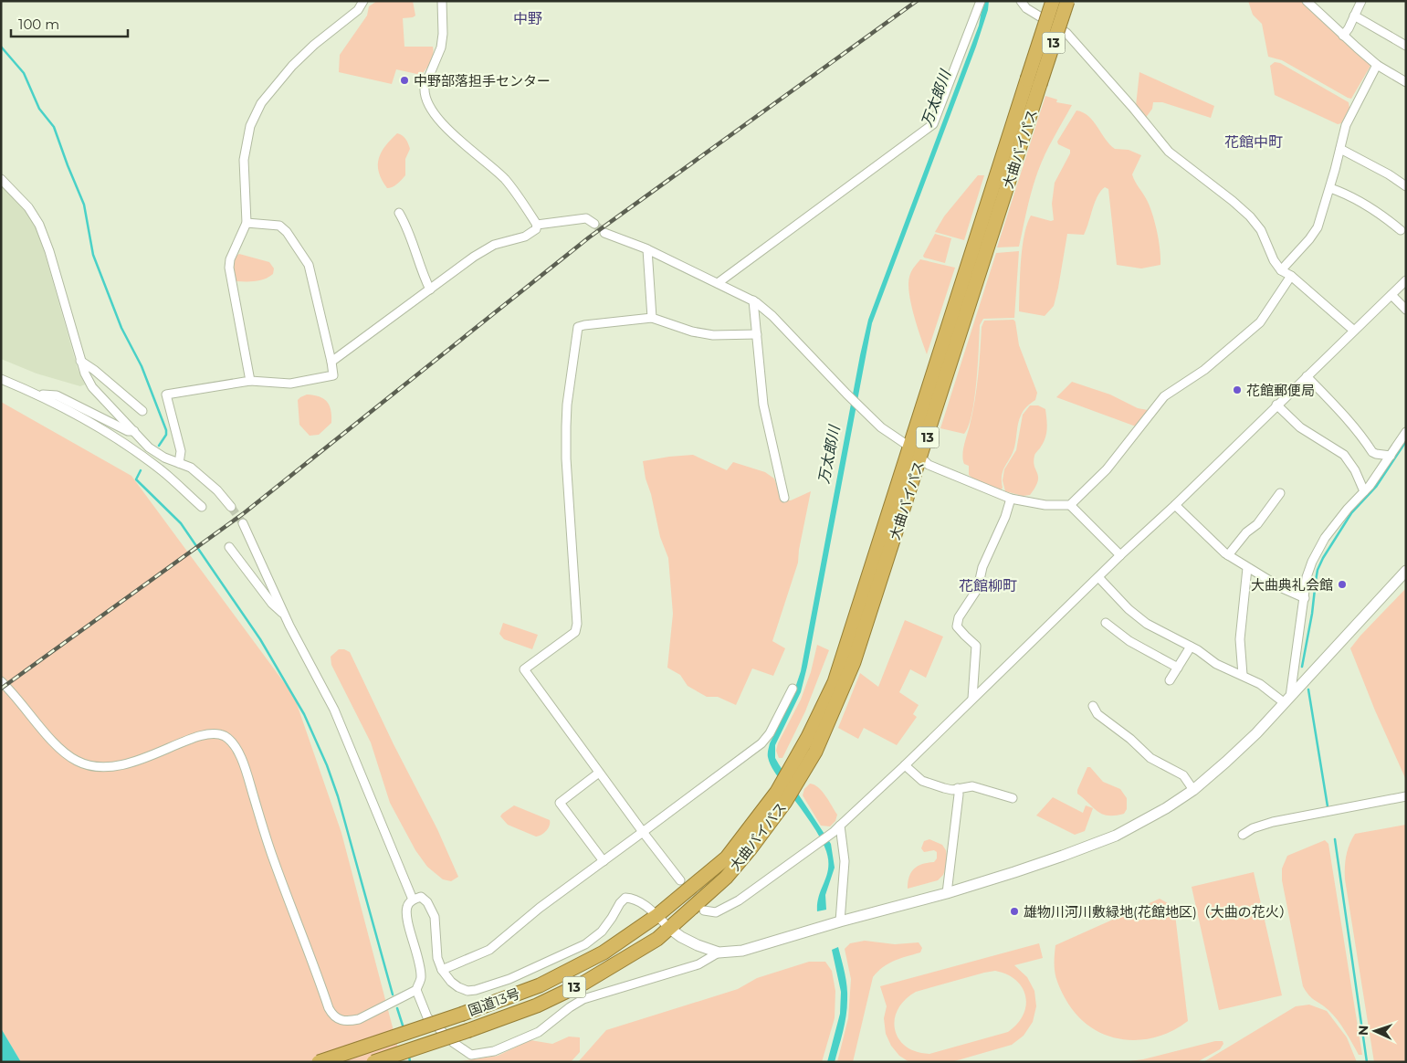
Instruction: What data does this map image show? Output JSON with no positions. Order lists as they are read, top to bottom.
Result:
{
  "streets": {
    "highway": ["13", "大曲バイパス", "国道13号"]
  },
  "crossings": [
    ["大曲バイパス", "国道13号"]
  ],
  "districts": ["中野", "花館中町", "花館柳町"],
  "water": ["万太郎川"],
  "places": [
    "中野部落担手センター",
    "花館郵便局",
    "大曲典礼会館",
    "雄物川河川敷緑地(花館地区)（大曲の花火）"
  ],
  "scale_bar": "100 m",
  "north": "left"
}
